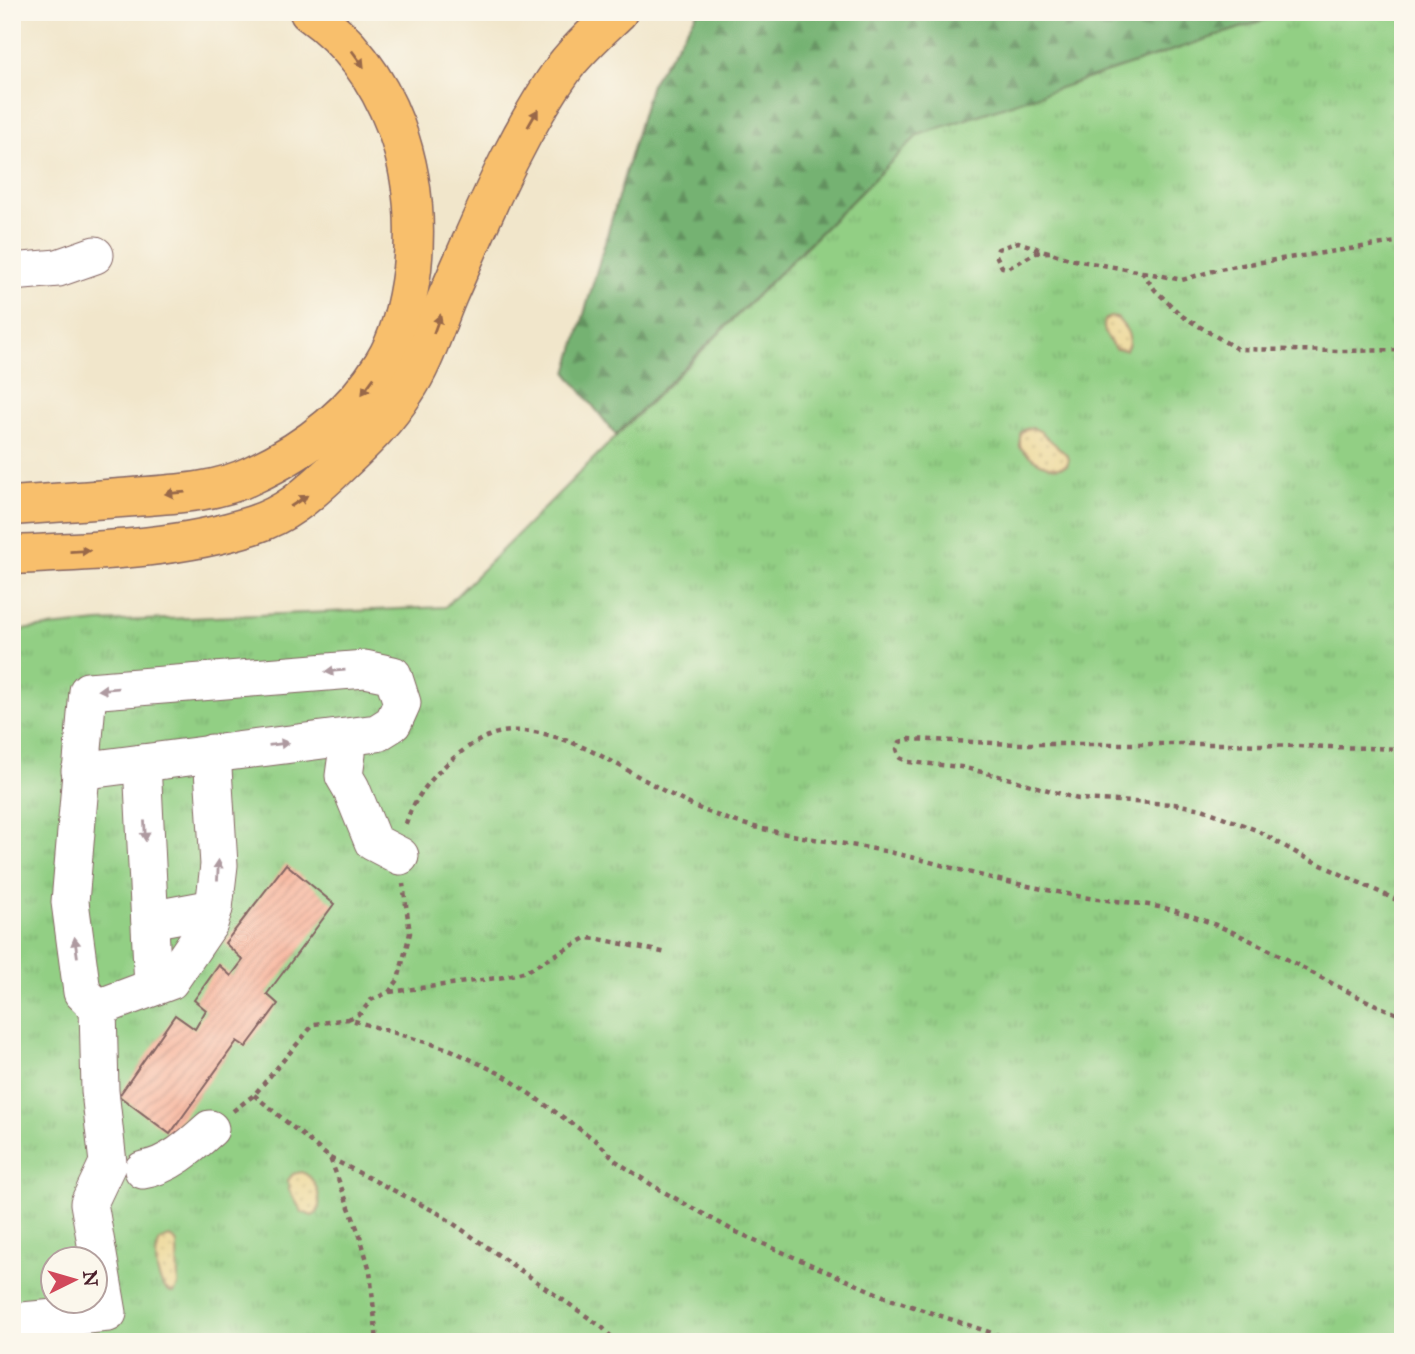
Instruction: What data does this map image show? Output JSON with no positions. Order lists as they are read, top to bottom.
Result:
{
  "north": "right"
}
